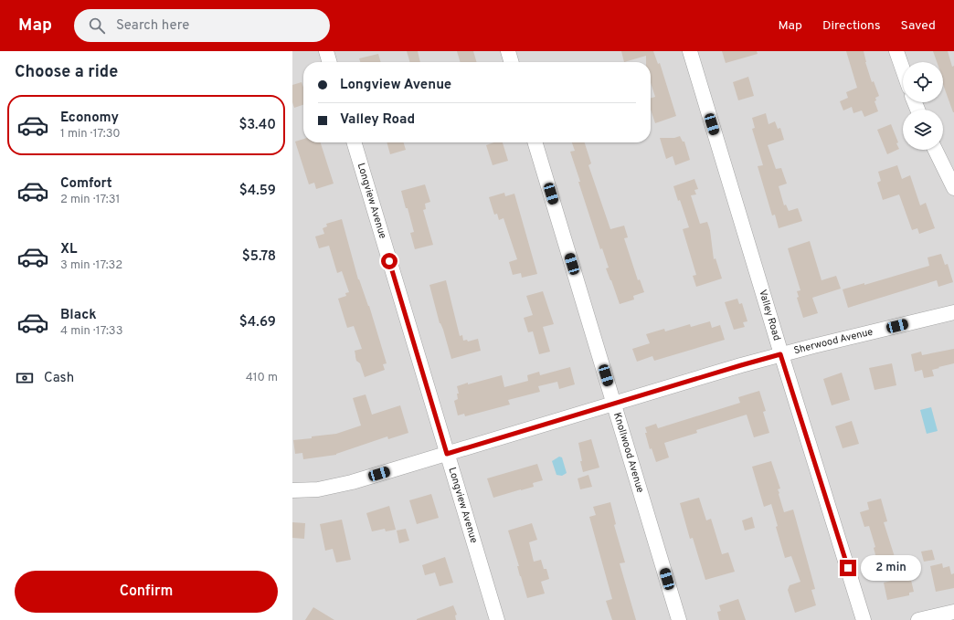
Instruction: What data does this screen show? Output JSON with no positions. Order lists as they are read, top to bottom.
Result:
{
  "streets": {
    "street": [
      "Longview Avenue",
      "Valley Road",
      "Sherwood Avenue",
      "Knollwood Avenue"
    ]
  },
  "crossings": [
    ["Longview Avenue", "Sherwood Avenue"],
    ["Valley Road", "Sherwood Avenue"],
    ["Sherwood Avenue", "Knollwood Avenue"]
  ],
  "page": {
    "header": "Map",
    "search": "Search here",
    "nav": ["Map", "Directions", "Saved"],
    "heading": "Choose a ride",
    "banner": ["Longview Avenue", "Valley Road"],
    "list": [
      {
        "name": "Economy",
        "note": "1 min · 17:30",
        "value": "$3.40"
      },
      {
        "name": "Comfort",
        "note": "2 min · 17:31",
        "value": "$4.59"
      },
      {
        "name": "XL",
        "note": "3 min · 17:32",
        "value": "$5.78"
      },
      {
        "name": "Black",
        "note": "4 min · 17:33",
        "value": "$4.69"
      }
    ],
    "pay": ["Cash", "410 m"],
    "bubble": "2 min",
    "buttons": "Confirm"
  }
}
